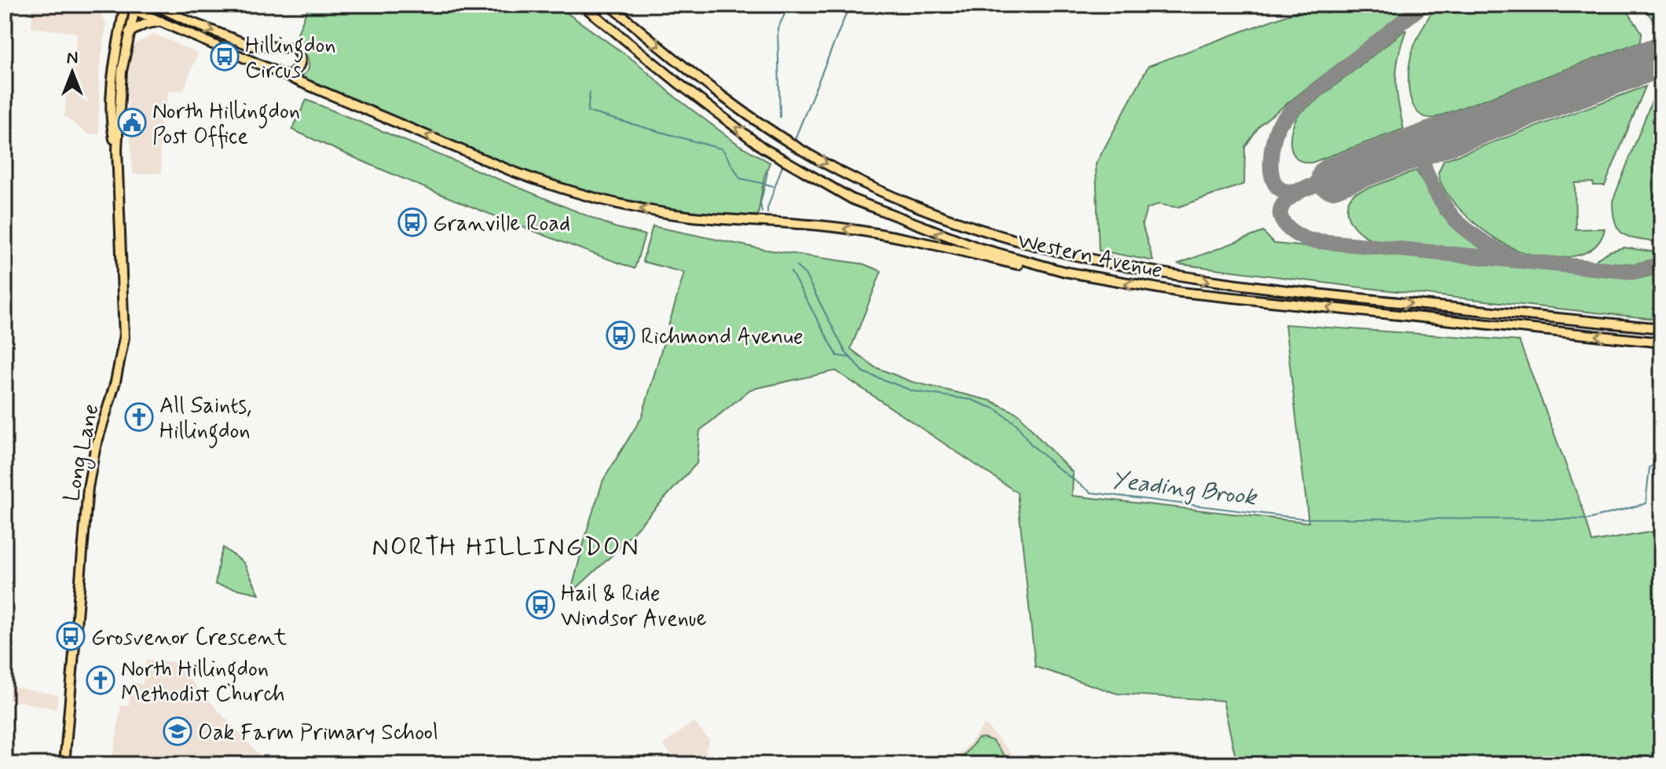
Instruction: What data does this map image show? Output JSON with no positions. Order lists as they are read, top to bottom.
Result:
{
  "streets": {
    "main road": ["Western Avenue", "Long Lane"]
  },
  "districts": ["NORTH HILLINGDON"],
  "water": ["Yeading Brook"],
  "places": {
    "bus stop": [
      "Hillingdon Circus",
      "Granville Road",
      "Richmond Avenue",
      "Hail & Ride Windsor Avenue",
      "Grosvenor Crescent"
    ],
    "public building": ["North Hillingdon Post Office"],
    "church": ["All Saints, Hillingdon", "North Hillingdon Methodist Church"],
    "school or university": ["Oak Farm Primary School"]
  },
  "north": "top"
}
